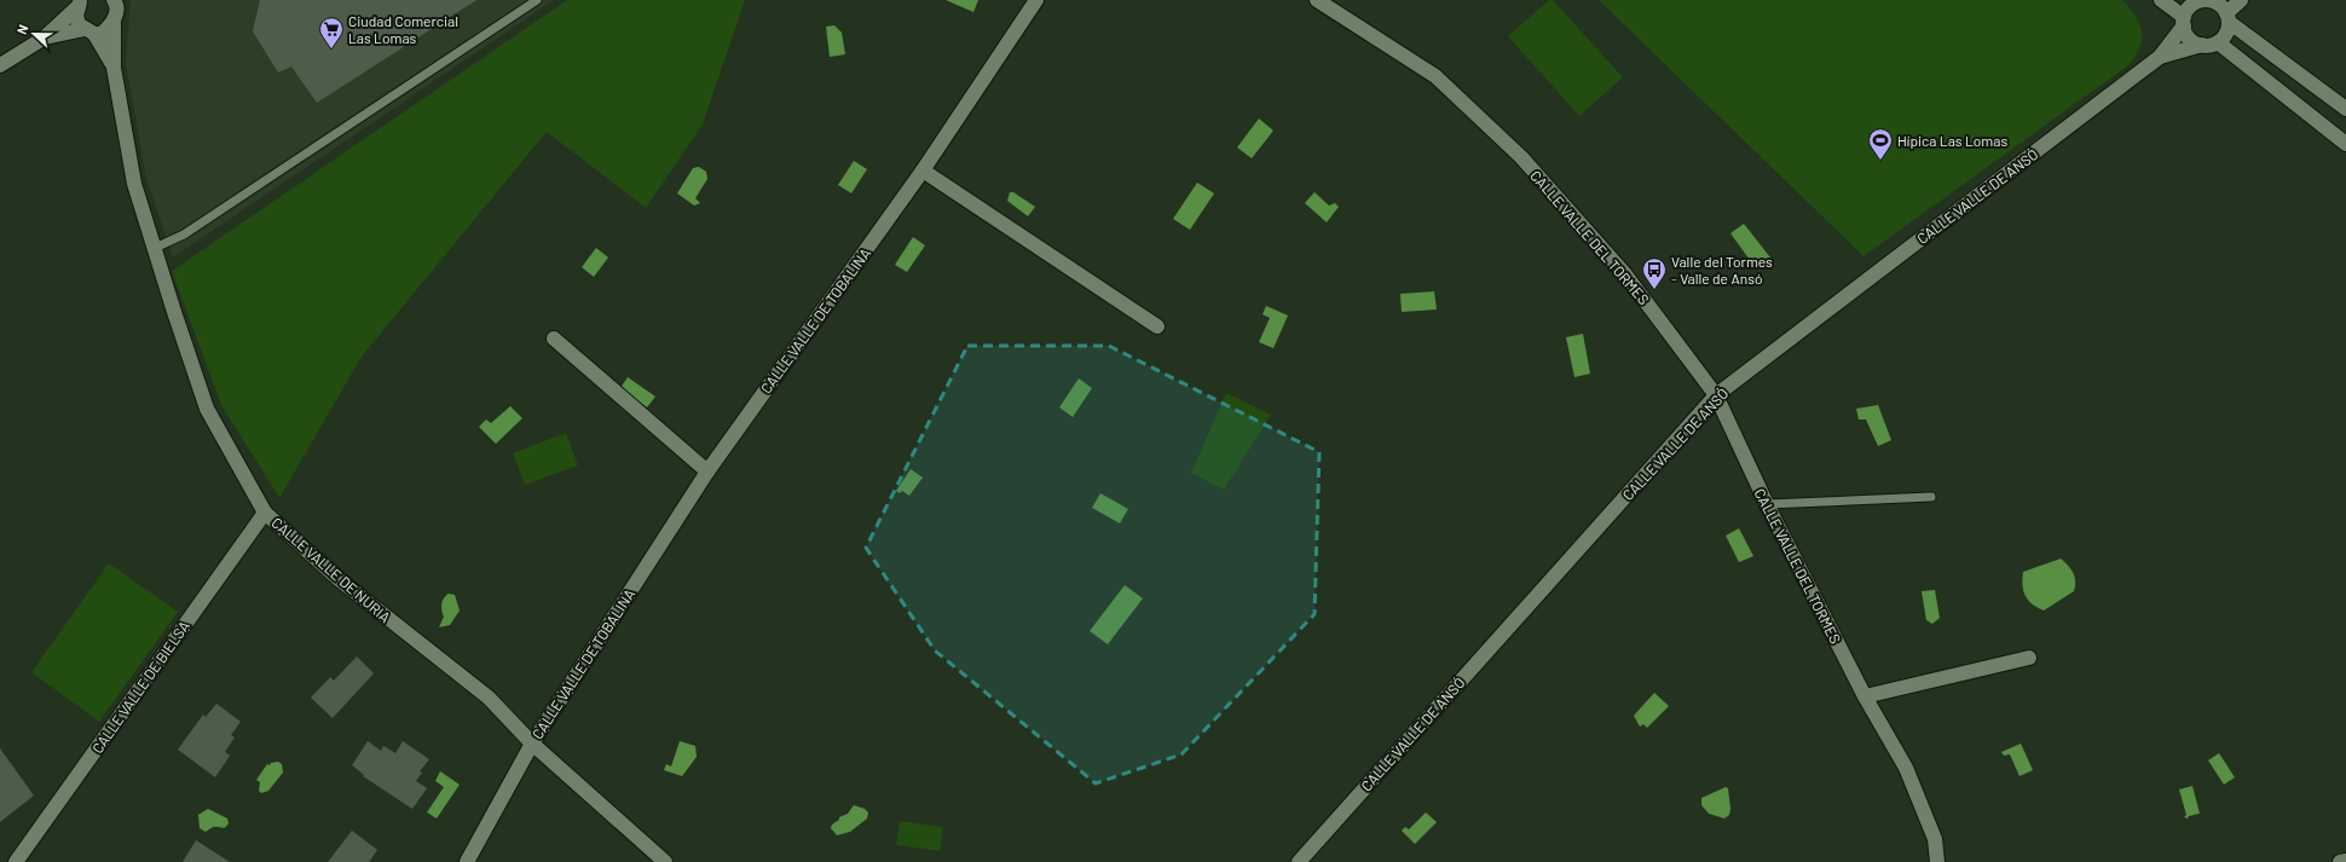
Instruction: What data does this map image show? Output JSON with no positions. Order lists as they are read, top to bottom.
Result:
{
  "streets": {
    "street": [
      "CALLE VALLE DE ANSÓ",
      "CALLE VALLE DEL TORMES",
      "CALLE VALLE DE TOBALINA",
      "CALLE VALLE DE NURIA",
      "CALLE VALLE DE BIELSA"
    ]
  },
  "crossings": [
    ["CALLE VALLE DE ANSÓ", "CALLE VALLE DEL TORMES"],
    ["CALLE VALLE DE TOBALINA", "CALLE VALLE DE NURIA"],
    ["CALLE VALLE DE NURIA", "CALLE VALLE DE BIELSA"]
  ],
  "places": {
    "supermarket": ["Ciudad Comercial Las Lomas"],
    "sports": ["Hípica Las Lomas"],
    "bus stop": ["Valle del Tormes - Valle de Ansó"]
  },
  "north": "left"
}
